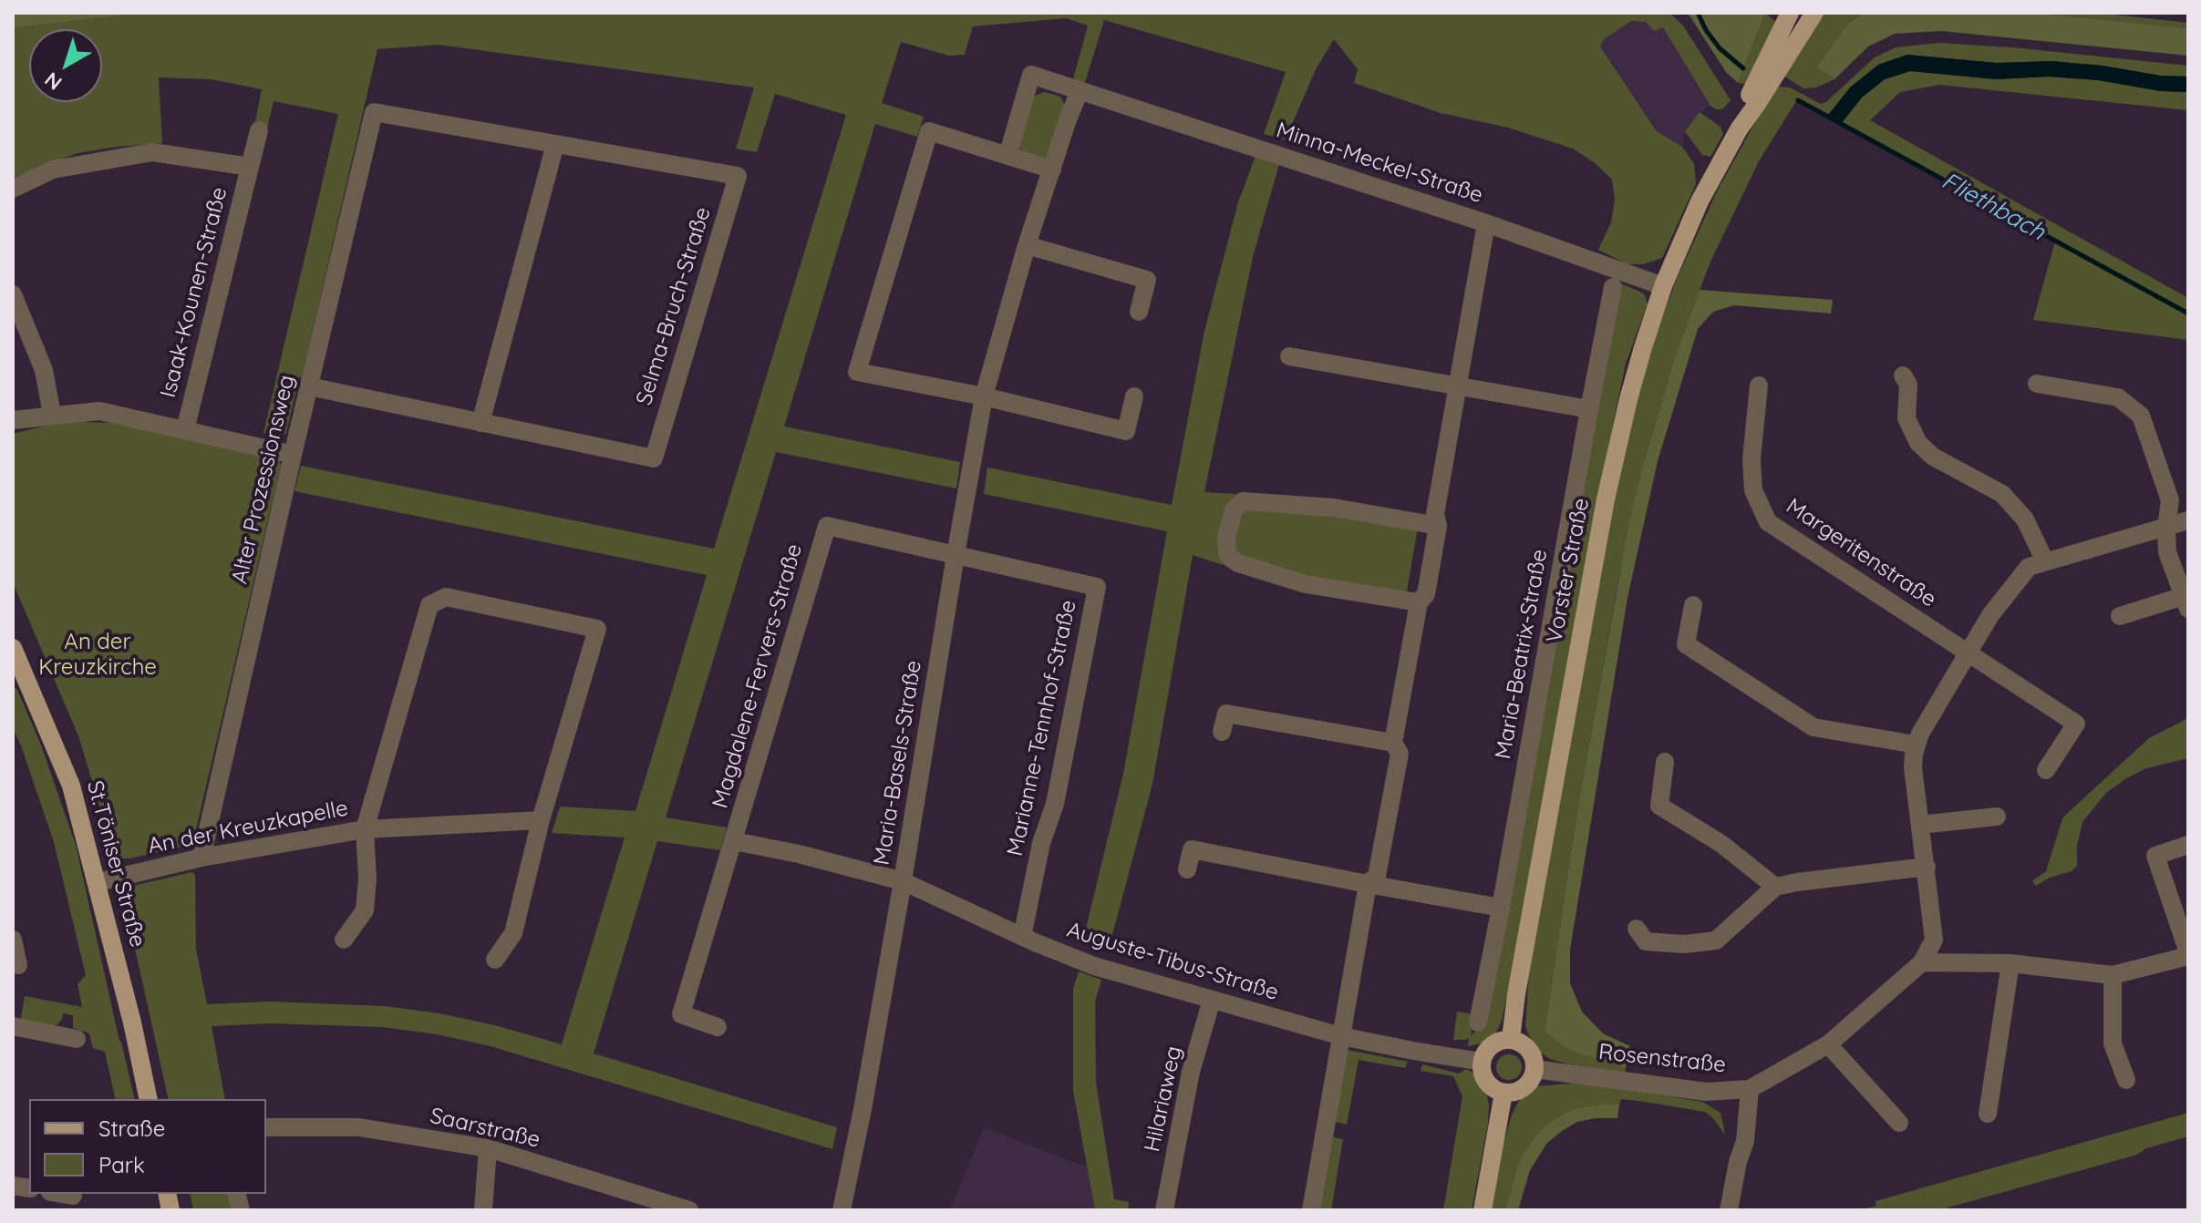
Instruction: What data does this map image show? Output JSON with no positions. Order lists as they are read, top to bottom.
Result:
{
  "streets": {
    "main road": ["Vorster Straße", "St.Töniser Straße"],
    "street": [
      "Minna-Meckel-Straße",
      "Isaak-Kounen-Straße",
      "Selma-Bruch-Straße",
      "Alter Prozessionsweg",
      "Margeritenstraße",
      "Maria-Beatrix-Straße",
      "Magdalene-Fervers-Straße",
      "Marianne-Tennhof-Straße",
      "Maria-Basels-Straße",
      "An der Kreuzkapelle",
      "Auguste-Tibus-Straße",
      "Rosenstraße",
      "Hilariaweg",
      "Saarstraße"
    ]
  },
  "crossings": [
    ["Minna-Meckel-Straße", "Vorster Straße"],
    ["Minna-Meckel-Straße", "Maria-Basels-Straße"],
    ["Isaak-Kounen-Straße", "Alter Prozessionsweg"],
    ["Selma-Bruch-Straße", "Alter Prozessionsweg"],
    ["Alter Prozessionsweg", "An der Kreuzkapelle"],
    ["Vorster Straße", "Auguste-Tibus-Straße"],
    ["Vorster Straße", "Rosenstraße"],
    ["Magdalene-Fervers-Straße", "Marianne-Tennhof-Straße"],
    ["Magdalene-Fervers-Straße", "Maria-Basels-Straße"],
    ["Magdalene-Fervers-Straße", "Auguste-Tibus-Straße"],
    ["Marianne-Tennhof-Straße", "Maria-Basels-Straße"],
    ["Marianne-Tennhof-Straße", "Auguste-Tibus-Straße"],
    ["Maria-Basels-Straße", "Auguste-Tibus-Straße"],
    ["An der Kreuzkapelle", "St.Töniser Straße"],
    ["Auguste-Tibus-Straße", "Rosenstraße"],
    ["Auguste-Tibus-Straße", "Hilariaweg"]
  ],
  "water": ["Fliethbach"],
  "parks": ["An der Kreuzkirche"],
  "legend": ["Straße", "Park"],
  "north": "bottom left"
}
